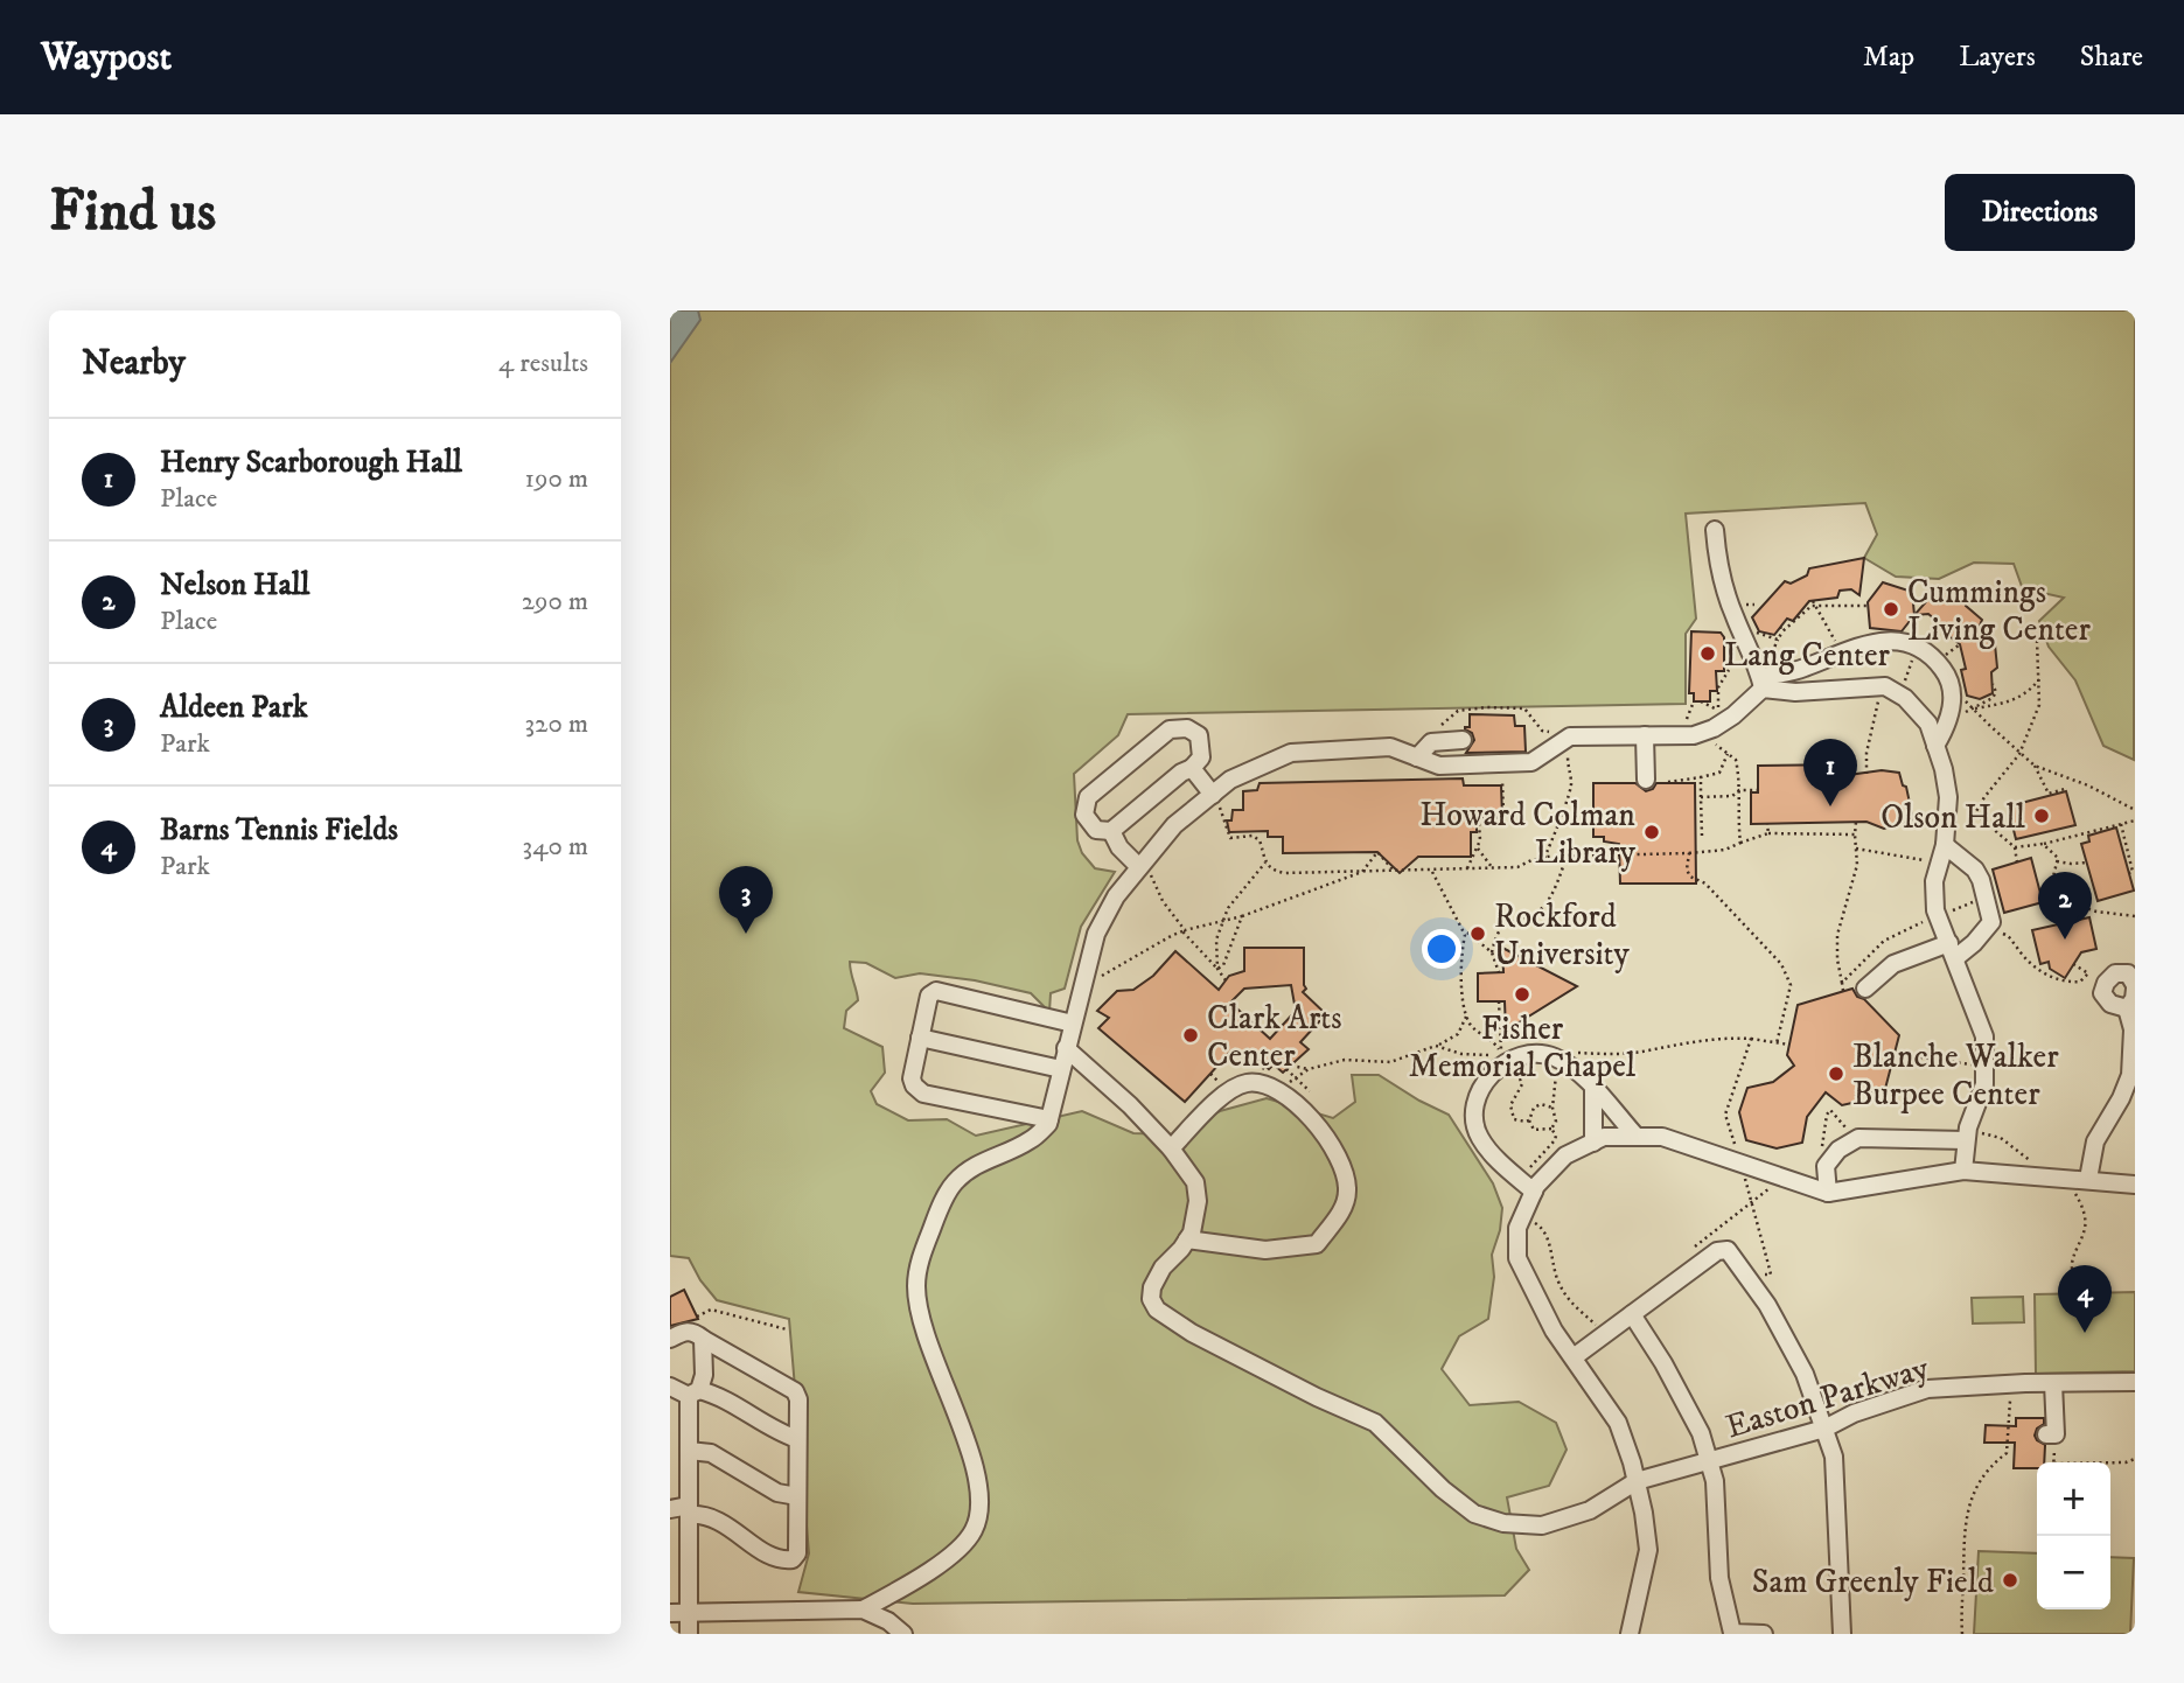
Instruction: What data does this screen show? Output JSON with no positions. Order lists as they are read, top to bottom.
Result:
{
  "streets": {
    "street": ["Easton Parkway"]
  },
  "places": [
    "Cummings Living Center",
    "Lang Center",
    "Olson Hall",
    "Howard Colman Library",
    "Rockford University",
    "Fisher Memorial Chapel",
    "Clark Arts Center",
    "Blanche Walker Burpee Center",
    "Sam Greenly Field"
  ],
  "page": {
    "header": "Waypost",
    "nav": ["Map", "Layers", "Share"],
    "buttons": "Directions",
    "title": "Find us",
    "heading": ["Nearby", "4 results"],
    "list": [
      {
        "mark": "1",
        "name": "Henry Scarborough Hall",
        "note": "Place",
        "value": "190 m"
      },
      {
        "mark": "2",
        "name": "Nelson Hall",
        "note": "Place",
        "value": "290 m"
      },
      {
        "mark": "3",
        "name": "Aldeen Park",
        "note": "Park",
        "value": "320 m"
      },
      {
        "mark": "4",
        "name": "Barns Tennis Fields",
        "note": "Park",
        "value": "340 m"
      }
    ],
    "pins": [
      "1",
      "3",
      "2",
      "4"
    ],
    "map_buttons": ["+", "−"]
  }
}
